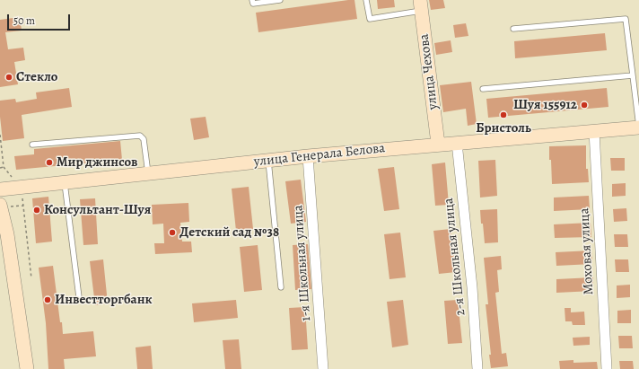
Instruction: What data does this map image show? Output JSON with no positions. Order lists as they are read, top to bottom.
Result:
{
  "streets": {
    "street": [
      "улица Чехова",
      "улица Генерала Белова",
      "Моховая улица",
      "2-я Школьная улица",
      "1-я Школьная улица"
    ]
  },
  "crossings": [
    ["улица Чехова", "улица Генерала Белова"],
    ["улица Генерала Белова", "Моховая улица"],
    ["улица Генерала Белова", "2-я Школьная улица"],
    ["улица Генерала Белова", "1-я Школьная улица"]
  ],
  "places": [
    "Стекло",
    "Шуя 155912",
    "Бристоль",
    "Мир джинсов",
    "Консультант-Шуя",
    "Детский сад №38",
    "Инвестторгбанк"
  ],
  "scale_bar": "50 m"
}
